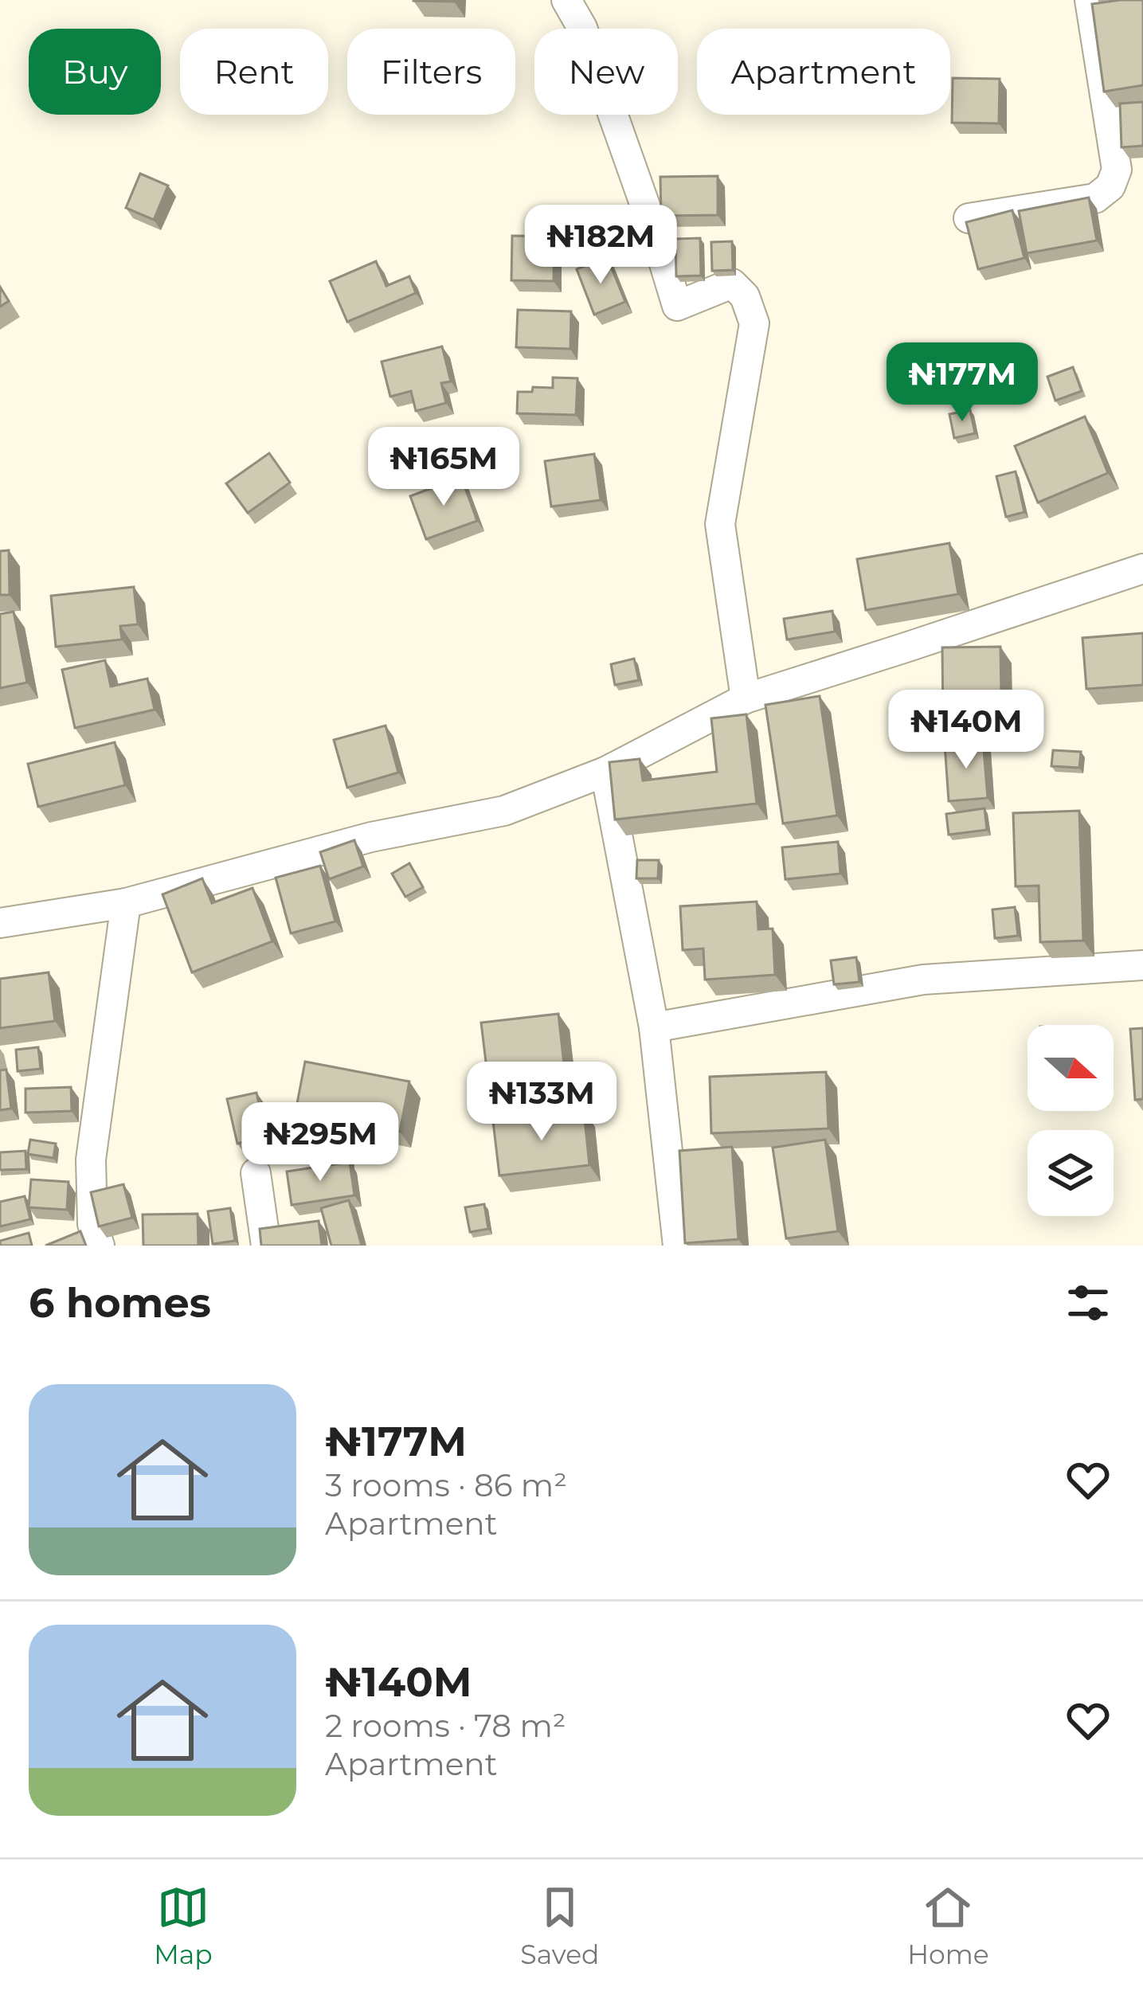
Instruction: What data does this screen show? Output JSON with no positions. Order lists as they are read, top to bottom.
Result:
{
  "north": "right",
  "page": {
    "chip": [
      "Buy",
      "Rent",
      "Filters",
      "New",
      "Apartment"
    ],
    "price": [
      "₦182M",
      "₦177M",
      "₦165M",
      "₦140M",
      "₦133M",
      "₦295M"
    ],
    "heading": "6 homes",
    "list": [
      {
        "name": "₦177M",
        "note": "3 rooms · 86 m² · Apartment"
      },
      {
        "name": "₦140M",
        "note": "2 rooms · 78 m² · Apartment"
      }
    ],
    "tabs": ["Map", "Saved", "Home"]
  }
}
